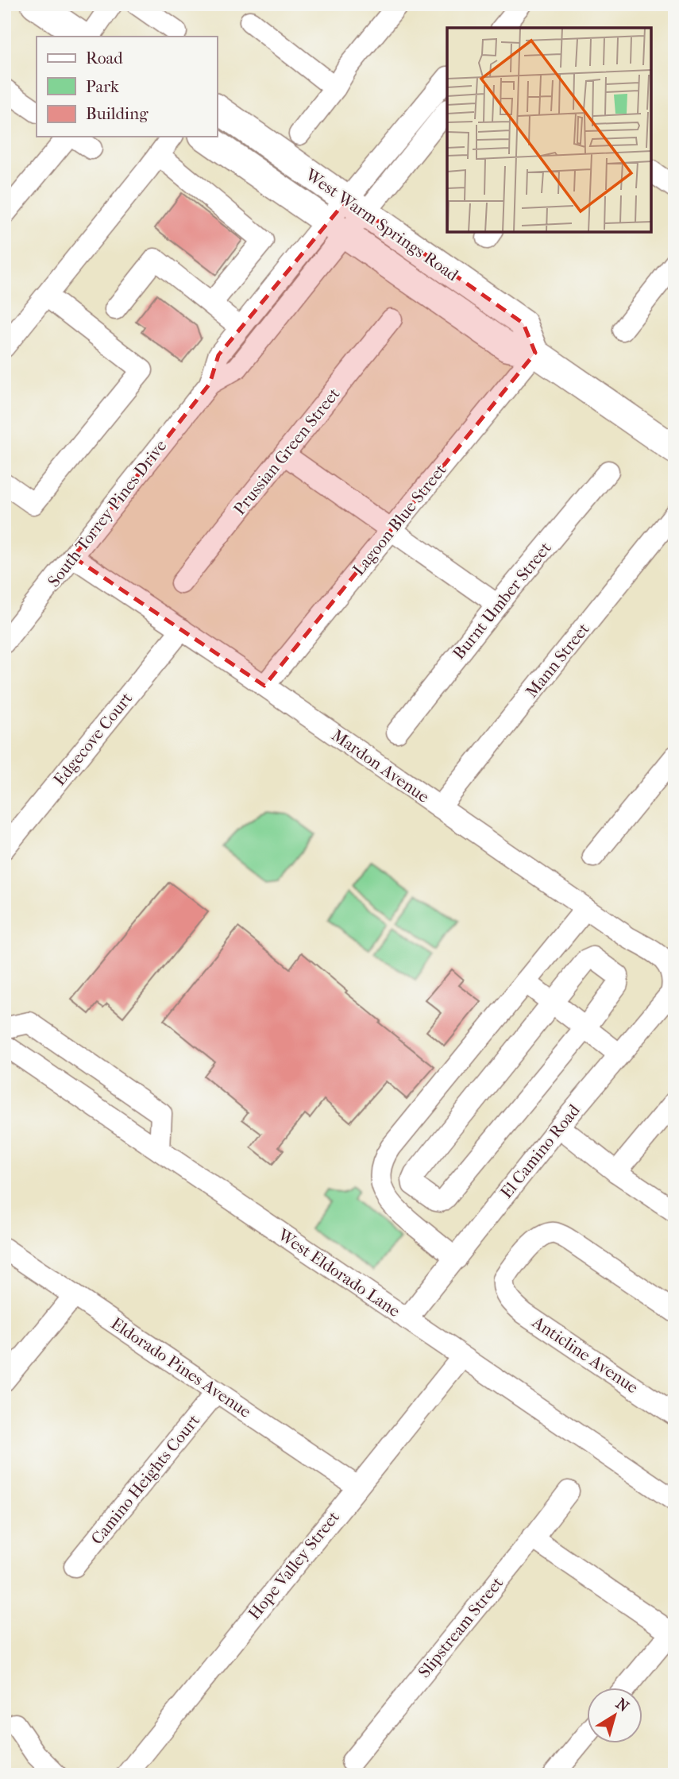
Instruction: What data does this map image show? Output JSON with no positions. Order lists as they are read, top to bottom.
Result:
{
  "streets": {
    "main road": ["West Warm Springs Road"],
    "street": [
      "Prussian Green Street",
      "South Torrey Pines Drive",
      "Lagoon Blue Street",
      "Burnt Umber Street",
      "Mann Street",
      "Edgecove Court",
      "Mardon Avenue",
      "El Camino Road",
      "West Eldorado Lane",
      "Anticline Avenue",
      "Eldorado Pines Avenue",
      "Camino Heights Court",
      "Hope Valley Street",
      "Slipstream Street"
    ]
  },
  "crossings": [
    ["West Warm Springs Road", "South Torrey Pines Drive"],
    ["West Warm Springs Road", "Lagoon Blue Street"],
    ["South Torrey Pines Drive", "Mardon Avenue"],
    ["Lagoon Blue Street", "Mardon Avenue"],
    ["Mann Street", "Mardon Avenue"],
    ["Edgecove Court", "Mardon Avenue"],
    ["Mardon Avenue", "El Camino Road"],
    ["El Camino Road", "West Eldorado Lane"],
    ["West Eldorado Lane", "Hope Valley Street"],
    ["Eldorado Pines Avenue", "Camino Heights Court"],
    ["Eldorado Pines Avenue", "Hope Valley Street"]
  ],
  "legend": ["Road", "Park", "Building"],
  "north": "top right"
}
